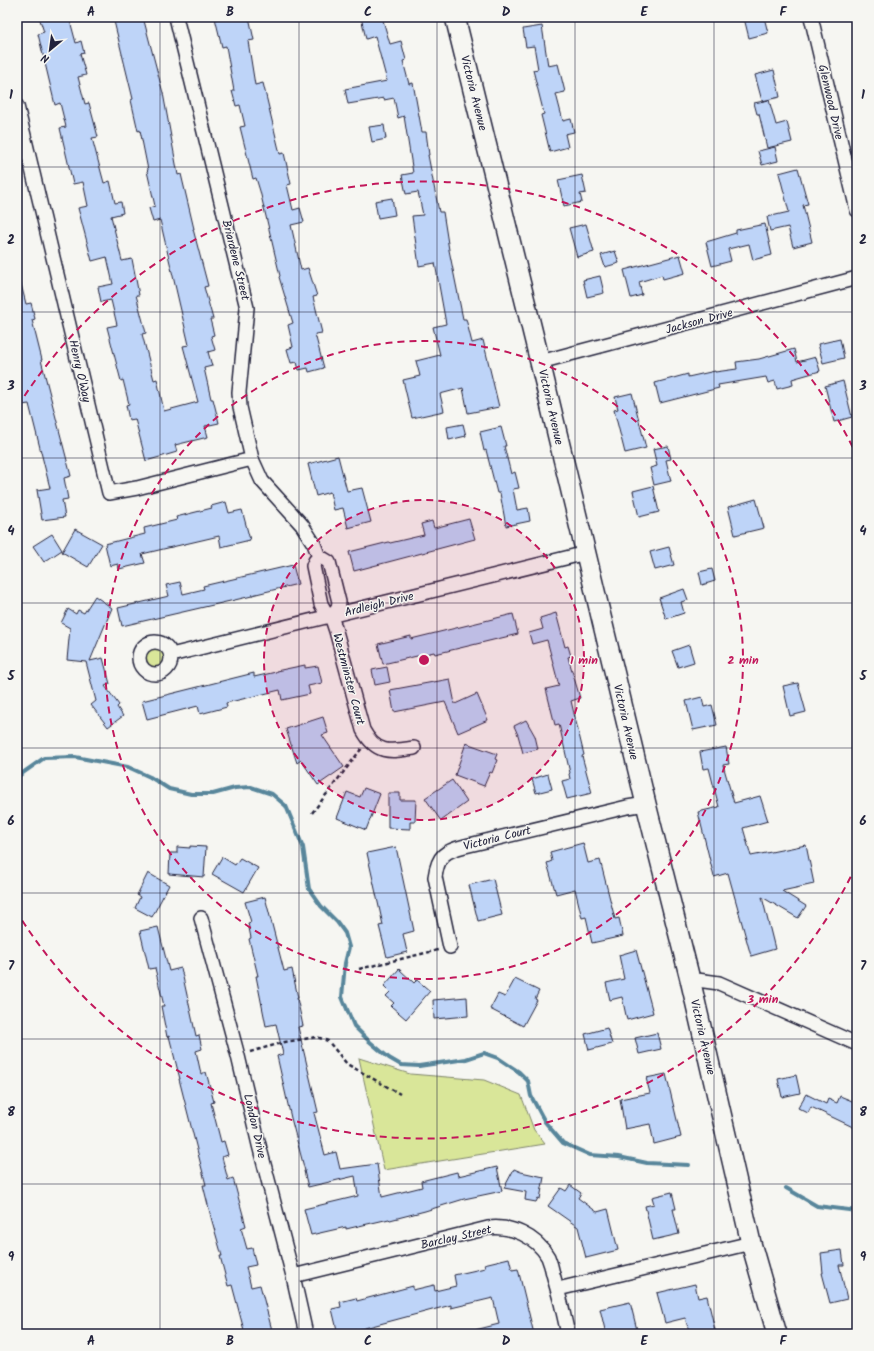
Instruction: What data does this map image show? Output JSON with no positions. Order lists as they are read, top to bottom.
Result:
{
  "streets": {
    "street": [
      "Victoria Avenue",
      "Glenwood Drive",
      "Briardene Street",
      "Jackson Drive",
      "Henry O'Way",
      "Ardleigh Drive",
      "Westminster Court",
      "Victoria Court",
      "London Drive",
      "Barclay Street"
    ]
  },
  "crossings": [
    ["Victoria Avenue", "Jackson Drive"],
    ["Victoria Avenue", "Ardleigh Drive"],
    ["Victoria Avenue", "Victoria Court"],
    ["Briardene Street", "Henry O'Way"],
    ["Briardene Street", "Ardleigh Drive"],
    ["Briardene Street", "Westminster Court"],
    ["Ardleigh Drive", "Westminster Court"],
    ["London Drive", "Barclay Street"]
  ],
  "north": "bottom left",
  "grid": {
    "columns": [
      "A",
      "B",
      "C",
      "D",
      "E",
      "F"
    ],
    "rows": [
      "1",
      "2",
      "3",
      "4",
      "5",
      "6",
      "7",
      "8",
      "9"
    ]
  },
  "rings": ["1 min", "2 min", "3 min"]
}
